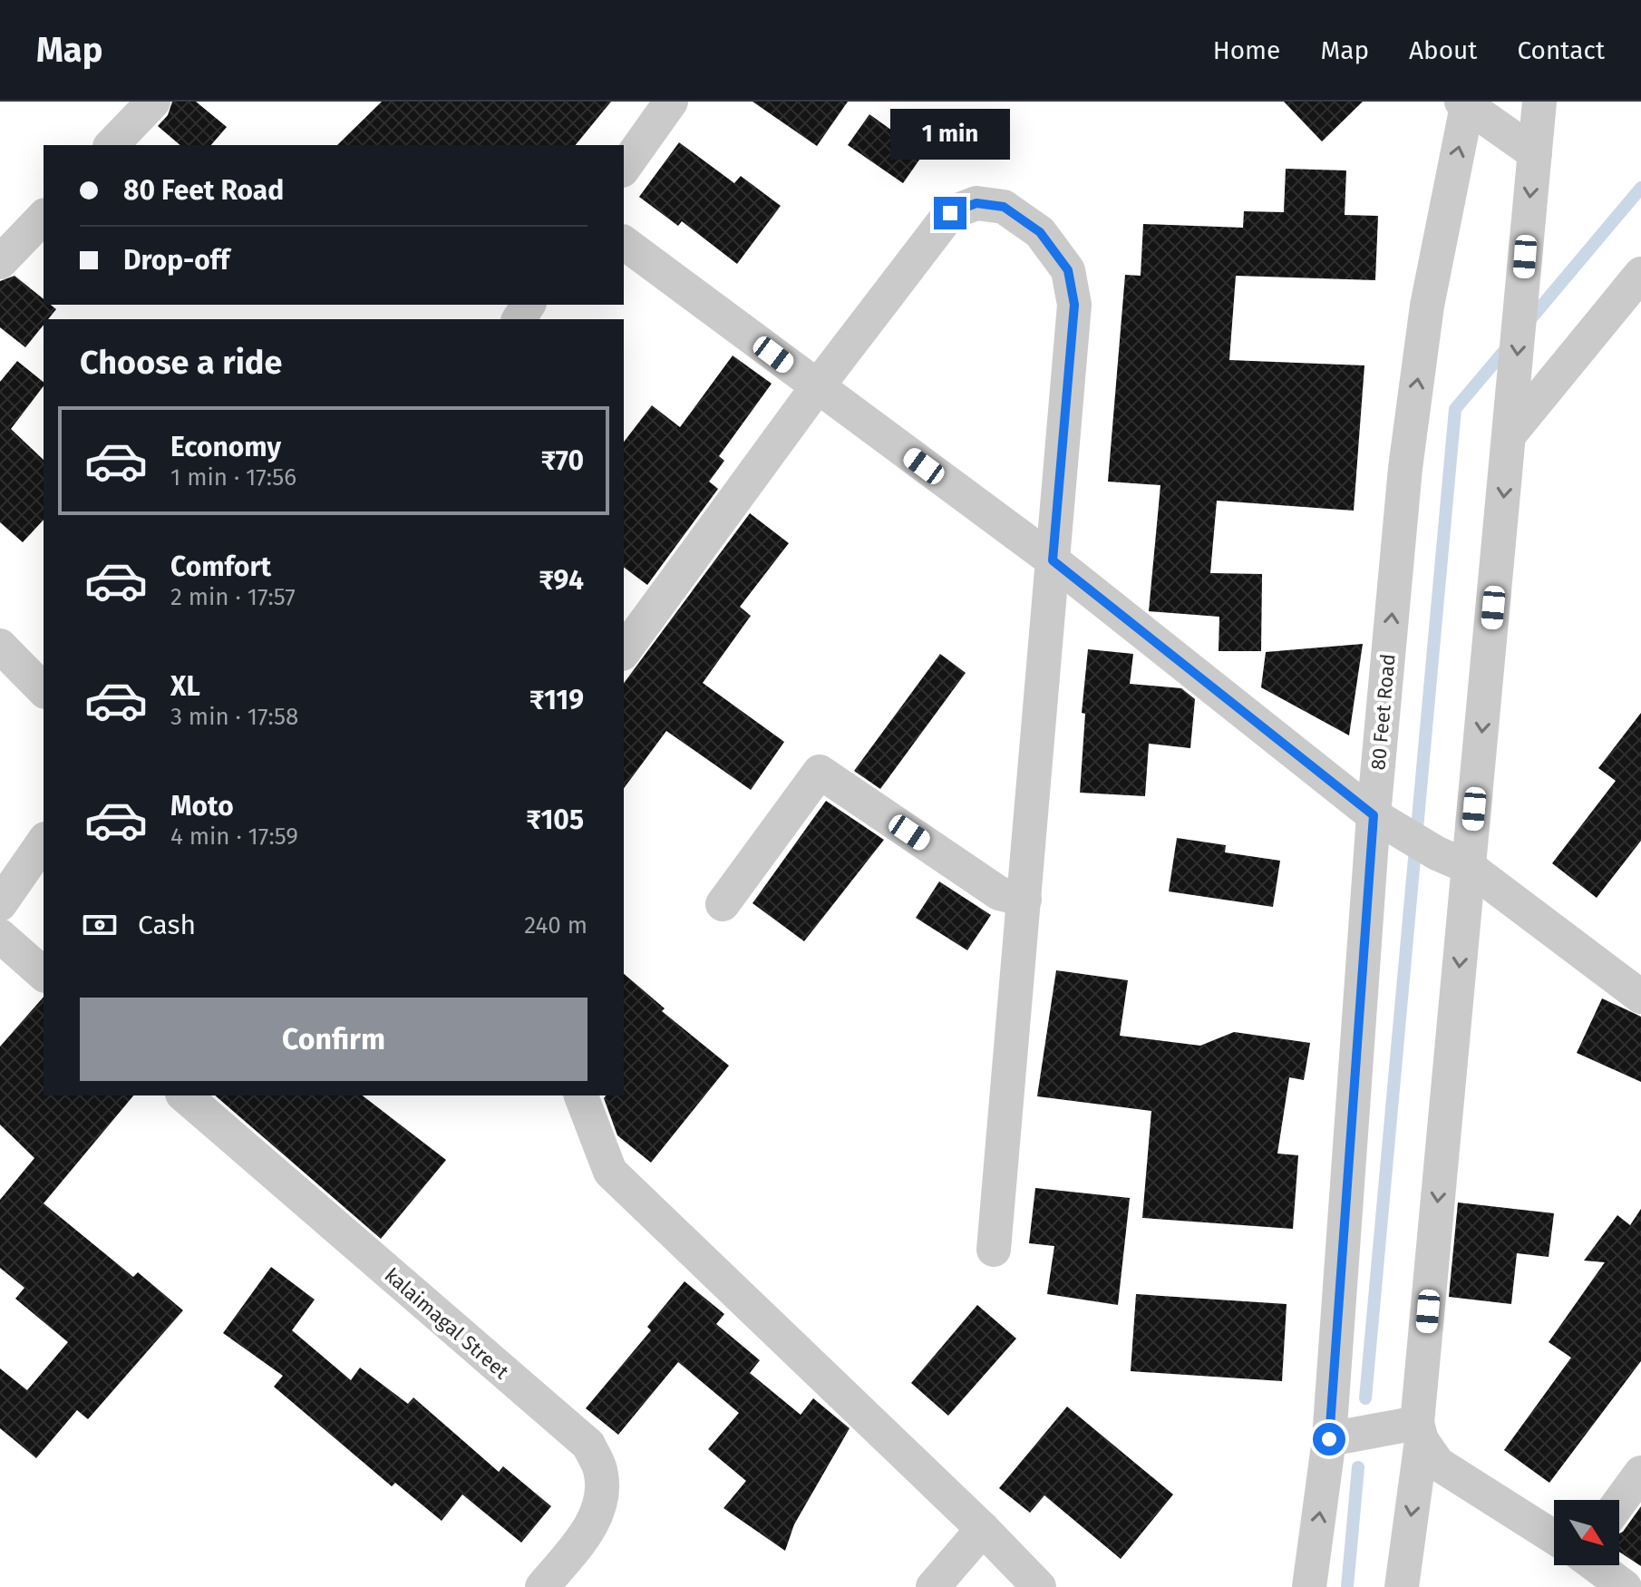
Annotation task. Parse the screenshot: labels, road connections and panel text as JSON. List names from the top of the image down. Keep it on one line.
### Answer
{"streets":{"street":["80 Feet Road","kalaimagal Street"]},"north":"bottom right","page":{"header":"Map","nav":["Home","Map","About","Contact"],"bubble":"1 min","banner":["80 Feet Road","Drop-off"],"heading":"Choose a ride","list":[{"name":"Economy","note":"1 min · 17:56","value":"₹70"},{"name":"Comfort","note":"2 min · 17:57","value":"₹94"},{"name":"XL","note":"3 min · 17:58","value":"₹119"},{"name":"Moto","note":"4 min · 17:59","value":"₹105"}],"pay":["Cash","240 m"],"buttons":"Confirm"}}
